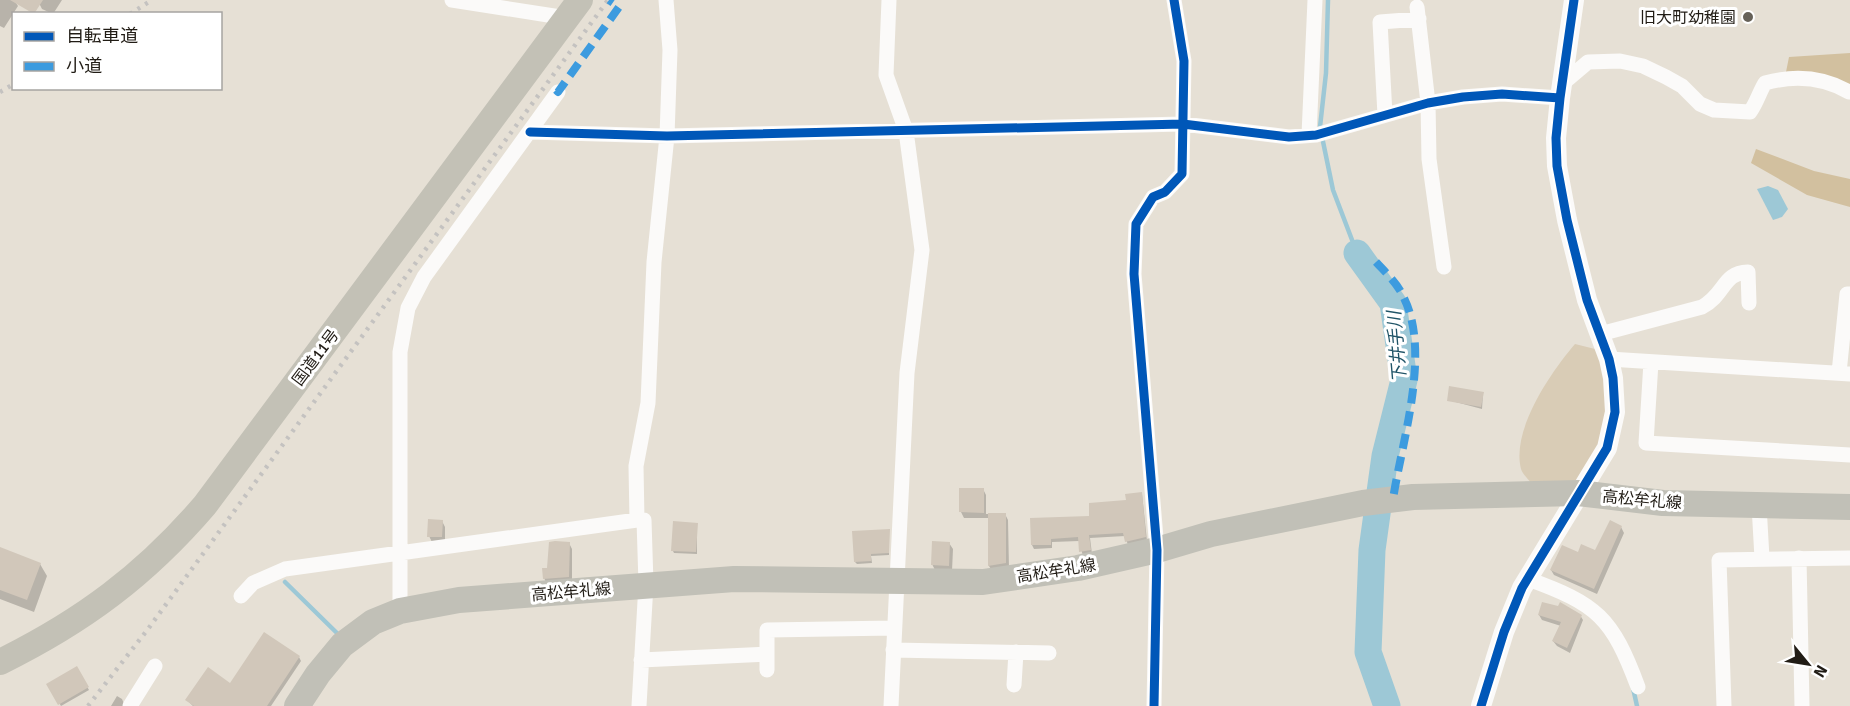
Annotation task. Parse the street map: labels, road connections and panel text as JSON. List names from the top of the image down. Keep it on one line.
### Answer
{"streets":{"highway":["国道11号"],"main road":["高松牟礼線"]},"water":["下井手川"],"places":["旧大町幼稚園"],"legend":["自転車道","小道"],"north":"bottom right"}
